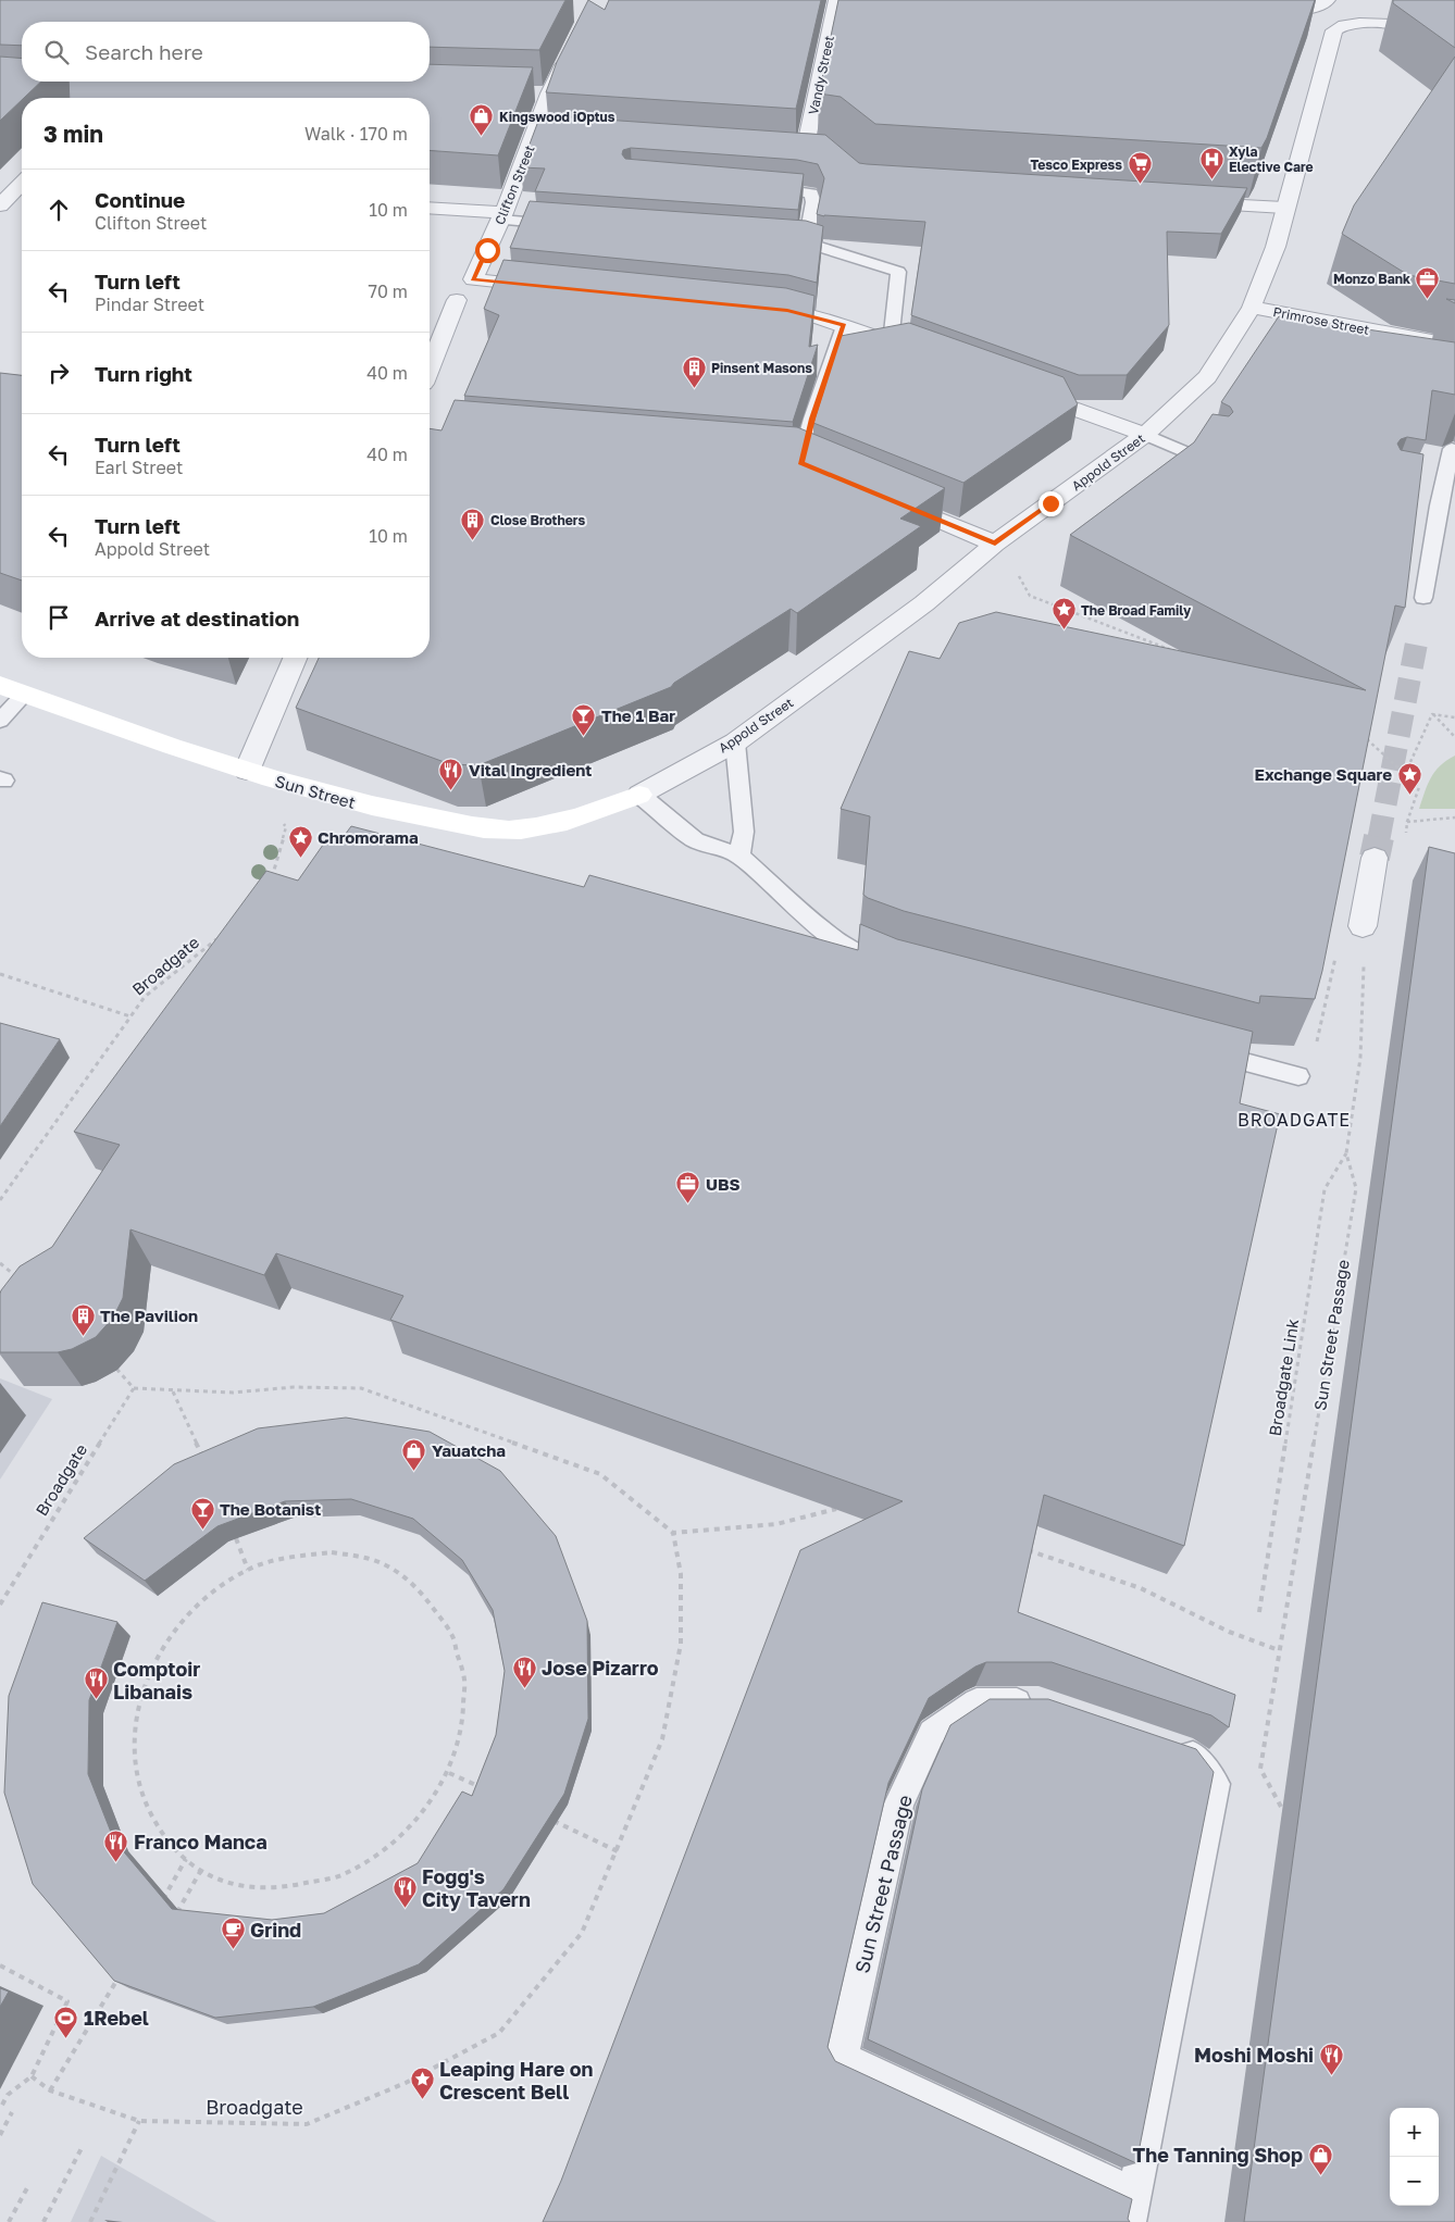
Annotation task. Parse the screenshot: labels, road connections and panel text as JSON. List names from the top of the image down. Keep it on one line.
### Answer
{"streets":{"main road":["Sun Street"],"street":["Vandy Street","Clifton Street","Primrose Street","Appold Street"],"lane":["Sun Street Passage"],"path":["Broadgate","Broadgate Link"]},"crossings":[["Primrose Street","Appold Street"],["Appold Street","Sun Street"],["Sun Street Passage","Broadgate Link"]],"districts":["BROADGATE"],"places":{"shop":["Kingswood iOptus","Yauatcha","The Tanning Shop"],"hospital":["Xyla Elective Care"],"supermarket":["Tesco Express"],"office":["Monzo Bank","UBS"],"building":["Pinsent Masons","Close Brothers","The Pavilion"],"place":["The Broad Family","Exchange Square","Chromorama","Leaping Hare on Crescent Bell"],"bar":["The 1 Bar","The Botanist"],"restaurant":["Vital Ingredient","Jose Pizarro","Comptoir Libanais","Franco Manca","Fogg's City Tavern","Moshi Moshi"],"cafe":["Grind"],"sports":["1Rebel"]},"page":{"search":"Search here","heading":["3 min","Walk · 170 m"],"list":[["Continue","Clifton Street","10 m"],["Turn left","Pindar Street","70 m"],["Turn right","40 m"],["Turn left","Earl Street","40 m"],["Turn left","Appold Street","10 m"],"Arrive at destination"],"map_buttons":["+","−"]}}
